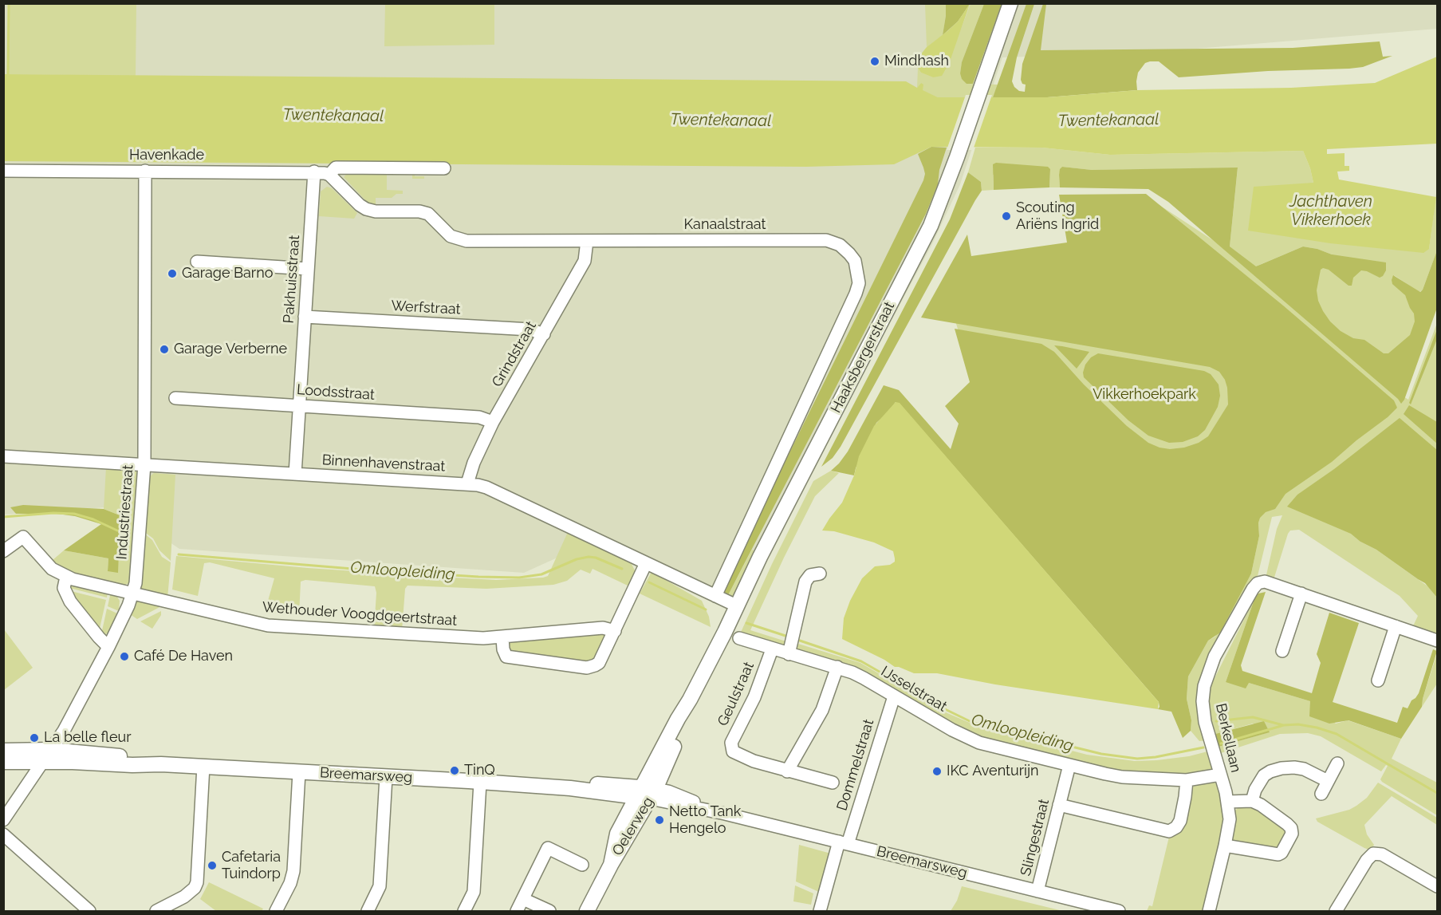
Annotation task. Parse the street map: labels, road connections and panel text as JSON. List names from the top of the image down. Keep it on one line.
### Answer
{"streets":{"main road":["Haaksbergerstraat","Breemarsweg","Oelerweg"],"street":["Havenkade","Kanaalstraat","Pakhuisstraat","Werfstraat","Grindstraat","Loodsstraat","Binnenhavenstraat","Industriestraat","Wethouder Voogdgeertstraat","IJsselstraat","Geulstraat","Berkellaan","Dommelstraat","Slingestraat"]},"crossings":[["Havenkade","Pakhuisstraat"],["Havenkade","Industriestraat"],["Kanaalstraat","Grindstraat"],["Kanaalstraat","Binnenhavenstraat"],["Pakhuisstraat","Werfstraat"],["Pakhuisstraat","Loodsstraat"],["Pakhuisstraat","Binnenhavenstraat"],["Werfstraat","Grindstraat"],["Grindstraat","Loodsstraat"],["Grindstraat","Binnenhavenstraat"],["Haaksbergerstraat","Binnenhavenstraat"],["Haaksbergerstraat","Breemarsweg"],["Haaksbergerstraat","Oelerweg"],["Binnenhavenstraat","Industriestraat"],["Industriestraat","Wethouder Voogdgeertstraat"],["Industriestraat","Breemarsweg"],["IJsselstraat","Geulstraat"],["IJsselstraat","Berkellaan"],["IJsselstraat","Dommelstraat"],["IJsselstraat","Slingestraat"],["Dommelstraat","Breemarsweg"],["Breemarsweg","Oelerweg"],["Breemarsweg","Slingestraat"]],"water":["Twentekanaal","Jachthaven Vikkerhoek","Omloopleiding"],"parks":["Vikkerhoekpark"],"places":["Mindhash","Scouting Ariëns Ingrid","Garage Barno","Garage Verberne","Café De Haven","La belle fleur","TinQ","IKC Aventurijn","Netto Tank Hengelo","Cafetaria Tuindorp"]}
